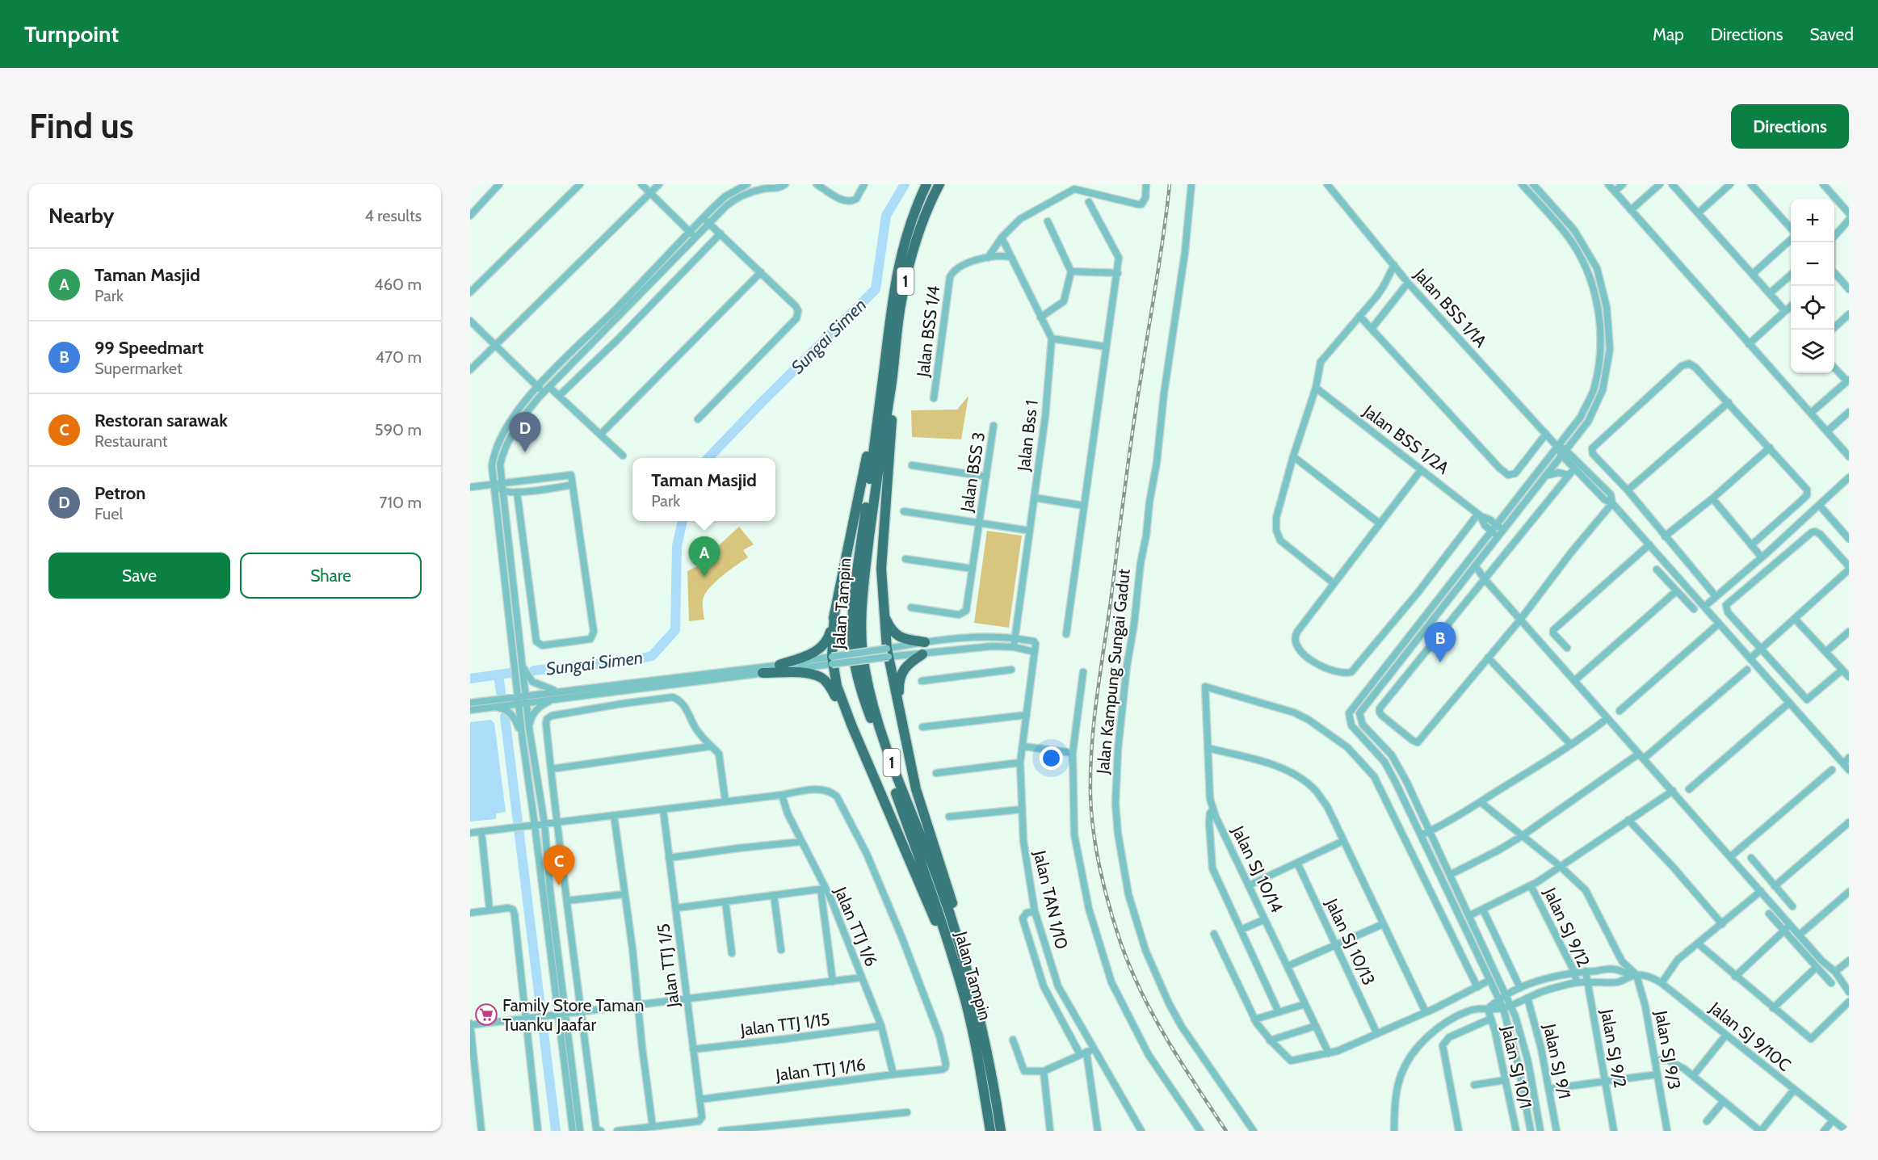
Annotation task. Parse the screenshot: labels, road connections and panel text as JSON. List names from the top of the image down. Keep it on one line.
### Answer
{"streets":{"highway":["1","Jalan Tampin"],"street":["Jalan BSS 1/1A","Jalan BSS 1/4","Jalan Bss 1","Jalan BSS 1/2A","Jalan BSS 3","Jalan Kampung Sungai Gadut","Jalan SJ 10/14","Jalan TAN 1/10","Jalan TTJ 1/6","Jalan SJ 9/12","Jalan SJ 10/13","Jalan TTJ 1/5","Jalan TTJ 1/15","Jalan SJ 9/10C","Jalan SJ 9/2","Jalan SJ 9/3","Jalan SJ 9/1","Jalan SJ 10/1","Jalan TTJ 1/16"]},"crossings":[["1","Jalan Tampin"],["Jalan TTJ 1/6","Jalan TTJ 1/15"],["Jalan TTJ 1/6","Jalan TTJ 1/16"],["Jalan SJ 9/12","Jalan SJ 9/10C"],["Jalan TTJ 1/5","Jalan TTJ 1/15"],["Jalan TTJ 1/5","Jalan TTJ 1/16"],["Jalan SJ 9/10C","Jalan SJ 9/2"],["Jalan SJ 9/10C","Jalan SJ 9/3"],["Jalan SJ 9/10C","Jalan SJ 10/1"]],"water":["Sungai Simen"],"places":{"supermarket":["Family Store Taman Tuanku Jaafar"]},"page":{"header":"Turnpoint","nav":["Map","Directions","Saved"],"buttons":["Directions",["Save","Share"]],"title":"Find us","heading":["Nearby","4 results"],"map_buttons":["+","−"],"list":[{"mark":"A","name":"Taman Masjid","note":"Park","value":"460 m"},{"mark":"B","name":"99 Speedmart","note":"Supermarket","value":"470 m"},{"mark":"C","name":"Restoran sarawak","note":"Restaurant","value":"590 m"},{"mark":"D","name":"Petron","note":"Fuel","value":"710 m"}],"pins":["D","A","B","C"],"popup":["Taman Masjid","Park"]}}
